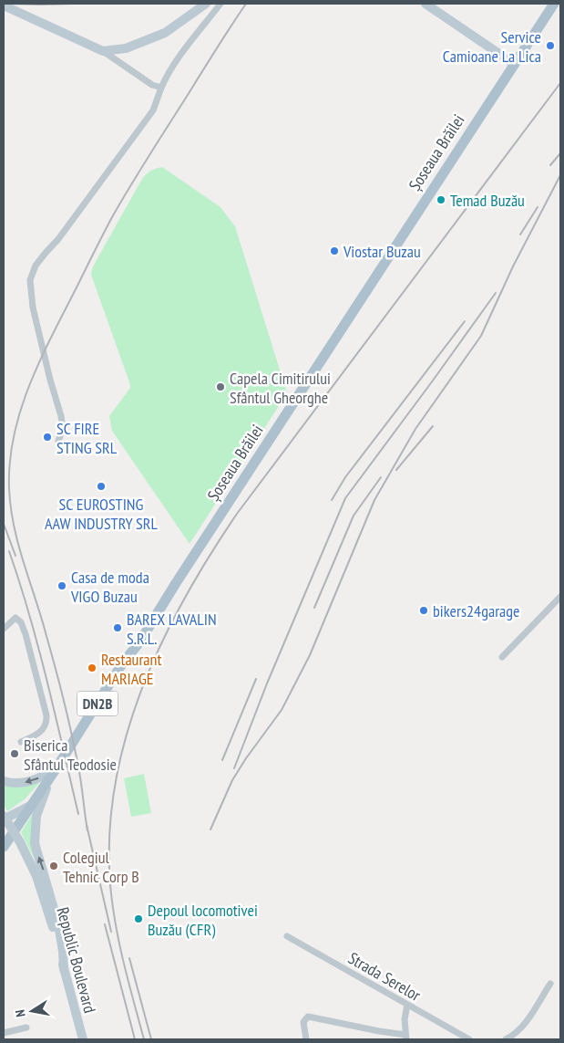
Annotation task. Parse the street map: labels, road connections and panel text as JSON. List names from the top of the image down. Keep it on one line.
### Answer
{"streets":{"main road":["Șoseaua Brăilei","DN2B","Republic Boulevard"],"street":["Strada Serelor"]},"places":["Service Camioane La Lica","Temad Buzău","Viostar Buzau","Capela Cimitirului Sfântul Gheorghe","SC FIRE STING SRL","SC EUROSTING AAW INDUSTRY SRL","Casa de moda VIGO Buzau","bikers24garage","BAREX LAVALIN S.R.L.","Restaurant MARIAGE","Biserica Sfântul Teodosie","Colegiul Tehnic Corp B","Depoul locomotivei Buzău (CFR)"],"north":"left"}
